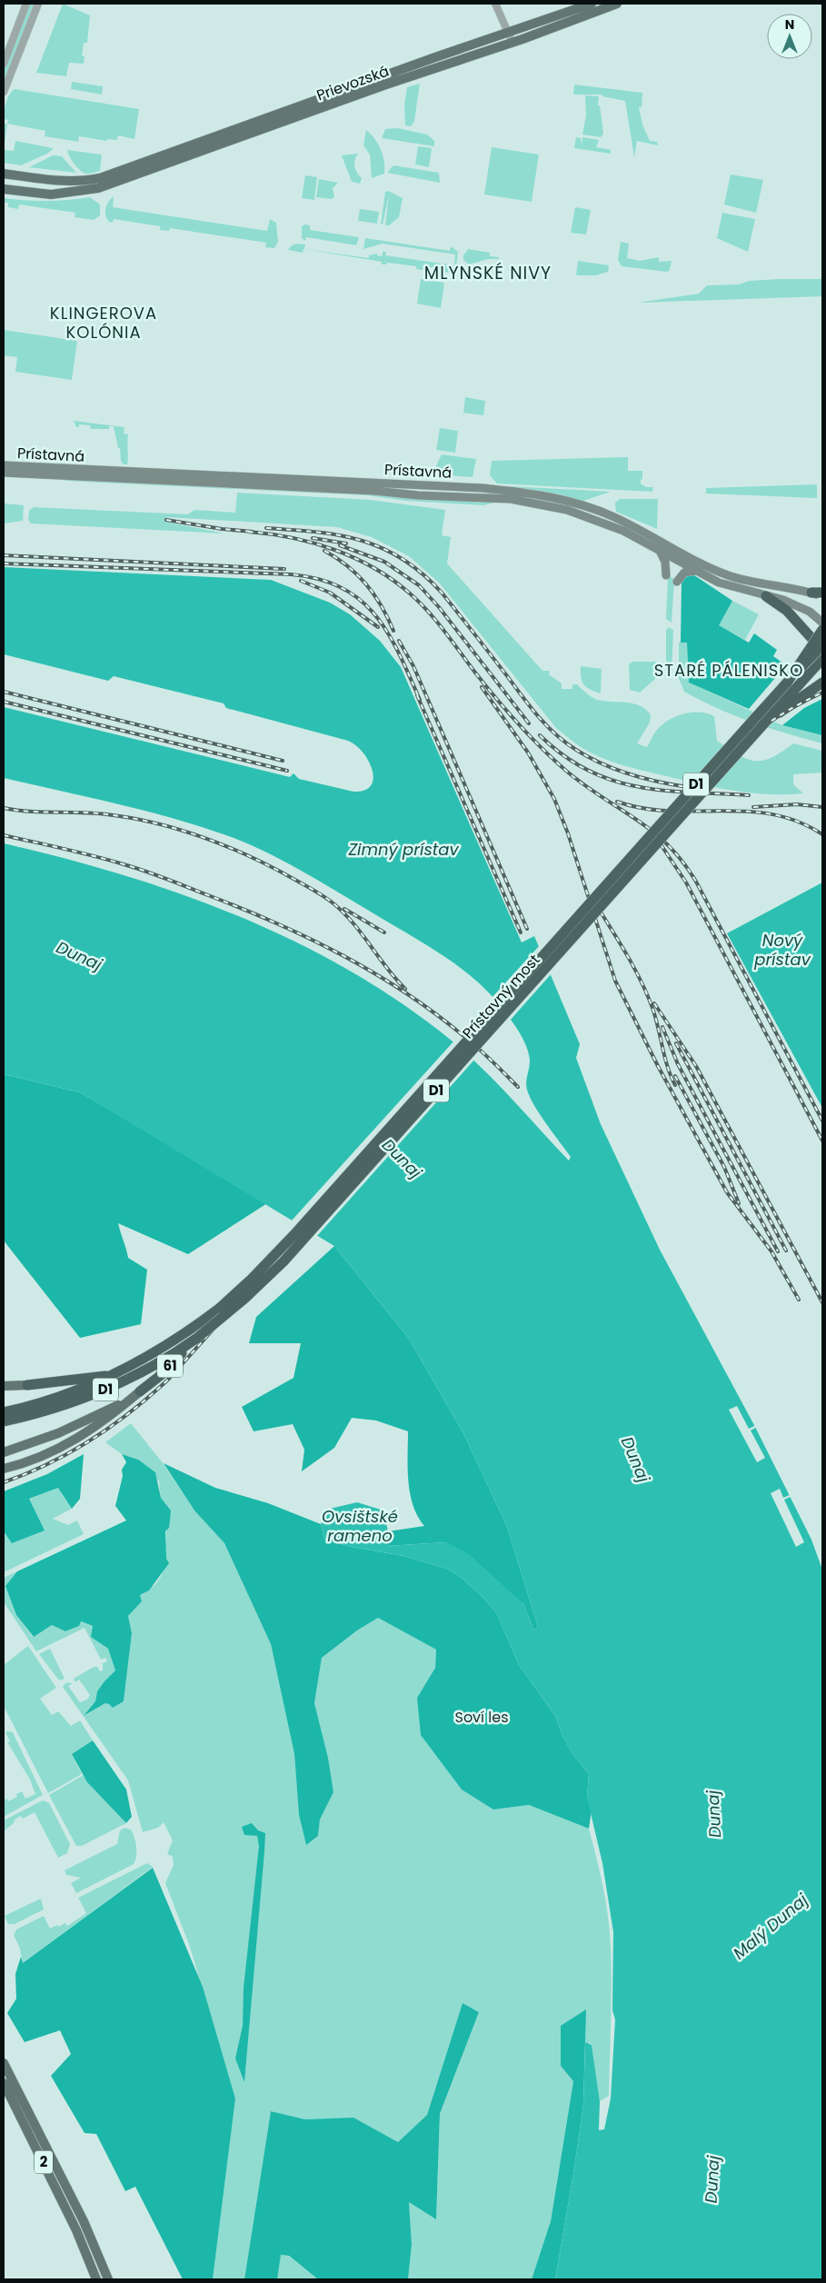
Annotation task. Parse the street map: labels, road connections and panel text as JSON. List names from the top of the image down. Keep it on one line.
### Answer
{"streets":{"highway":["D1","Prístavný most","61"],"main road":["Prievozská","Prístavná","2"]},"crossings":[["D1","Prístavný most"],["D1","61"],["Prístavný most","61"]],"districts":["MLYNSKÉ NIVY","KLINGEROVA KOLÓNIA","STARÉ PÁLENISKO"],"water":["Zimný prístav","Nový prístav","Dunaj","Ovsištské rameno","Malý Dunaj"],"parks":["Soví les"],"north":"top"}
